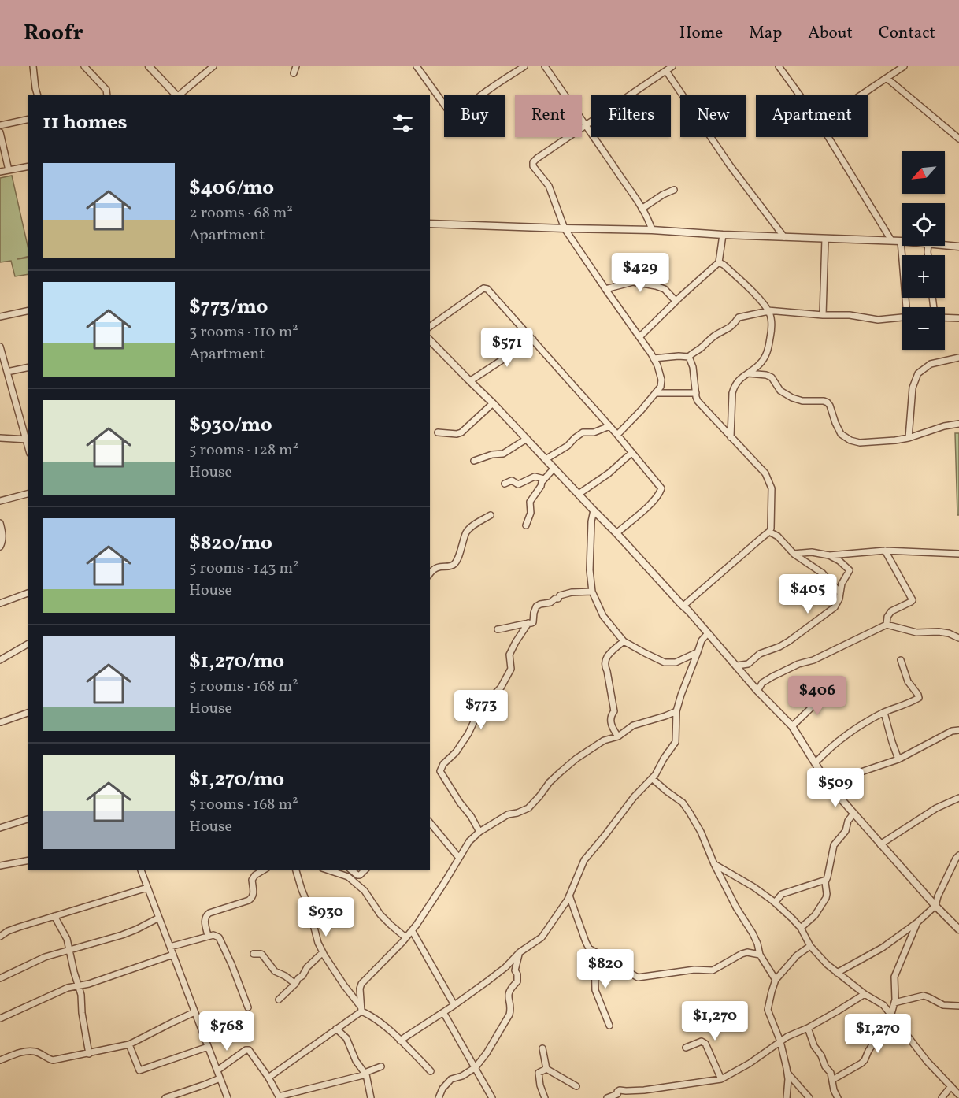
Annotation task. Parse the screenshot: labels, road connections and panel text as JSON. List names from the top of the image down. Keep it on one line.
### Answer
{"north":"bottom left","page":{"header":"Roofr","nav":["Home","Map","About","Contact"],"chip":["Buy","Rent","Filters","New","Apartment"],"heading":"11 homes","map_buttons":["+","−"],"list":[{"name":"$406/mo","note":"2 rooms · 68 m² · Apartment"},{"name":"$773/mo","note":"3 rooms · 110 m² · Apartment"},{"name":"$930/mo","note":"5 rooms · 128 m² · House"},{"name":"$820/mo","note":"5 rooms · 143 m² · House"},{"name":"$1,270/mo","note":"5 rooms · 168 m² · House"},{"name":"$1,270/mo","note":"5 rooms · 168 m² · House"}],"price":["$429","$571","$405","$406","$773","$509","$930","$820","$1,270","$768","$1,270"]}}
